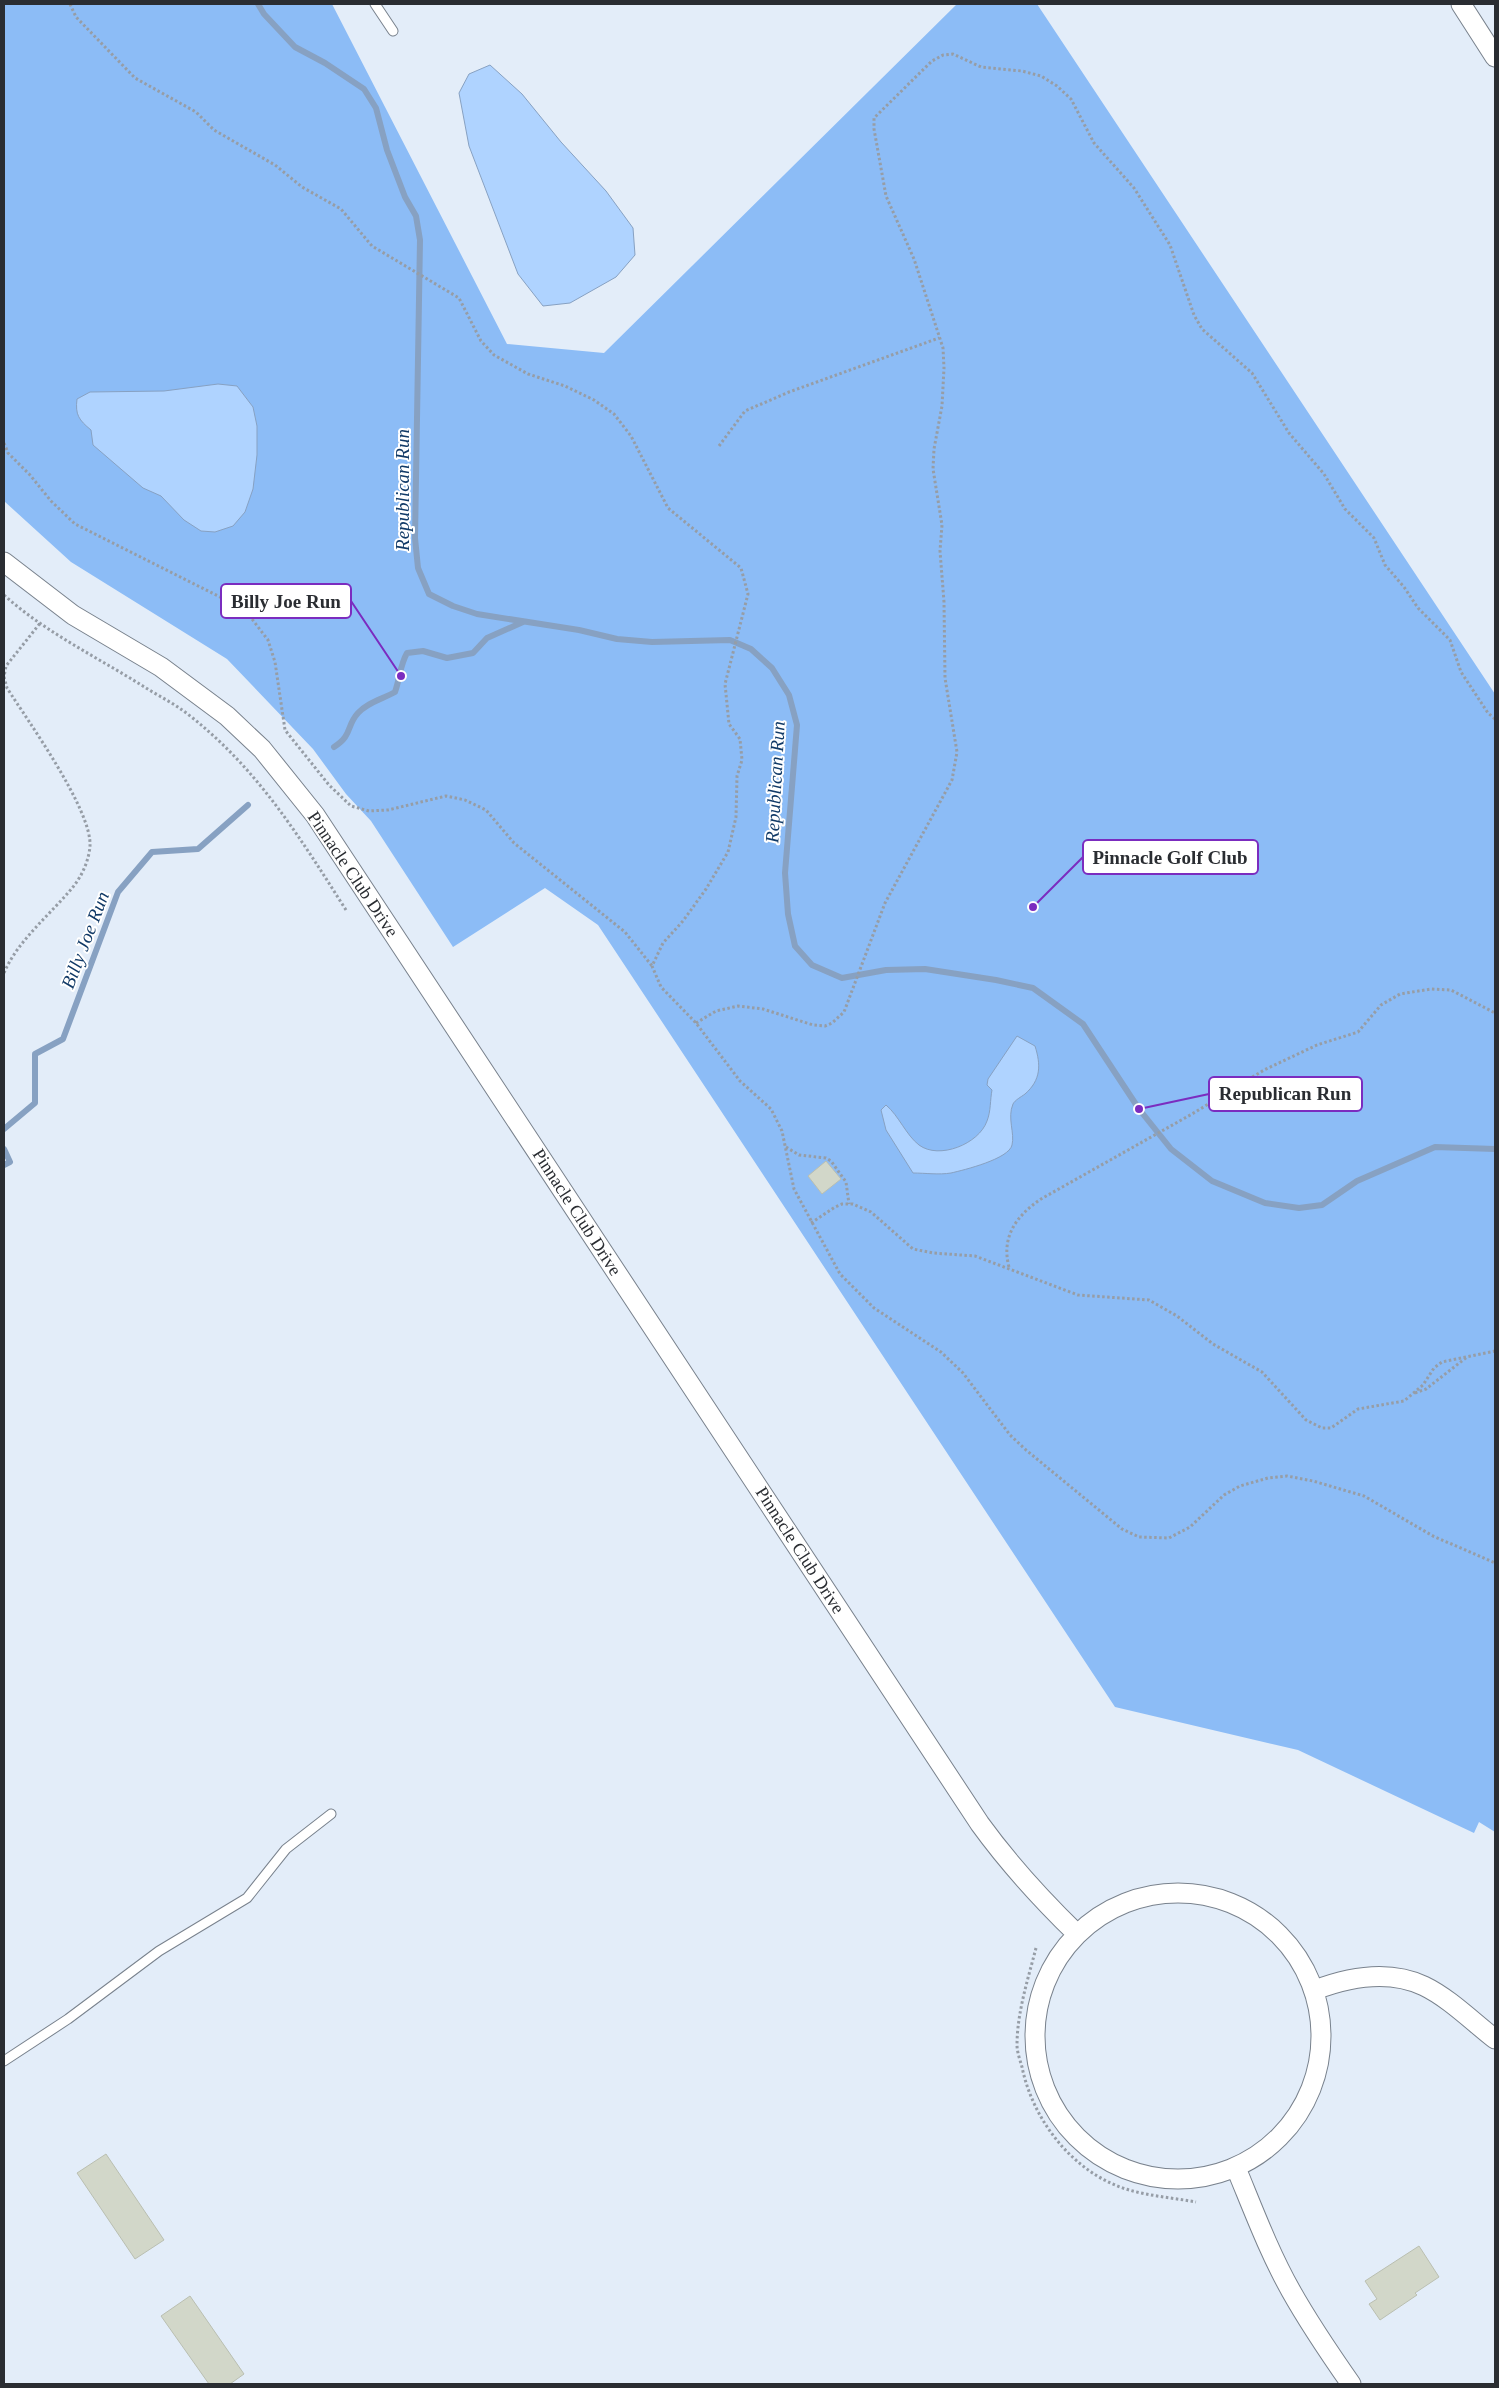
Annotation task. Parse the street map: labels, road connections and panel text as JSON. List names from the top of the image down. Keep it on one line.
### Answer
{"streets":{"street":["Pinnacle Club Drive"]},"water":["Republican Run","Billy Joe Run"],"places":["Billy Joe Run","Pinnacle Golf Club","Republican Run"]}
